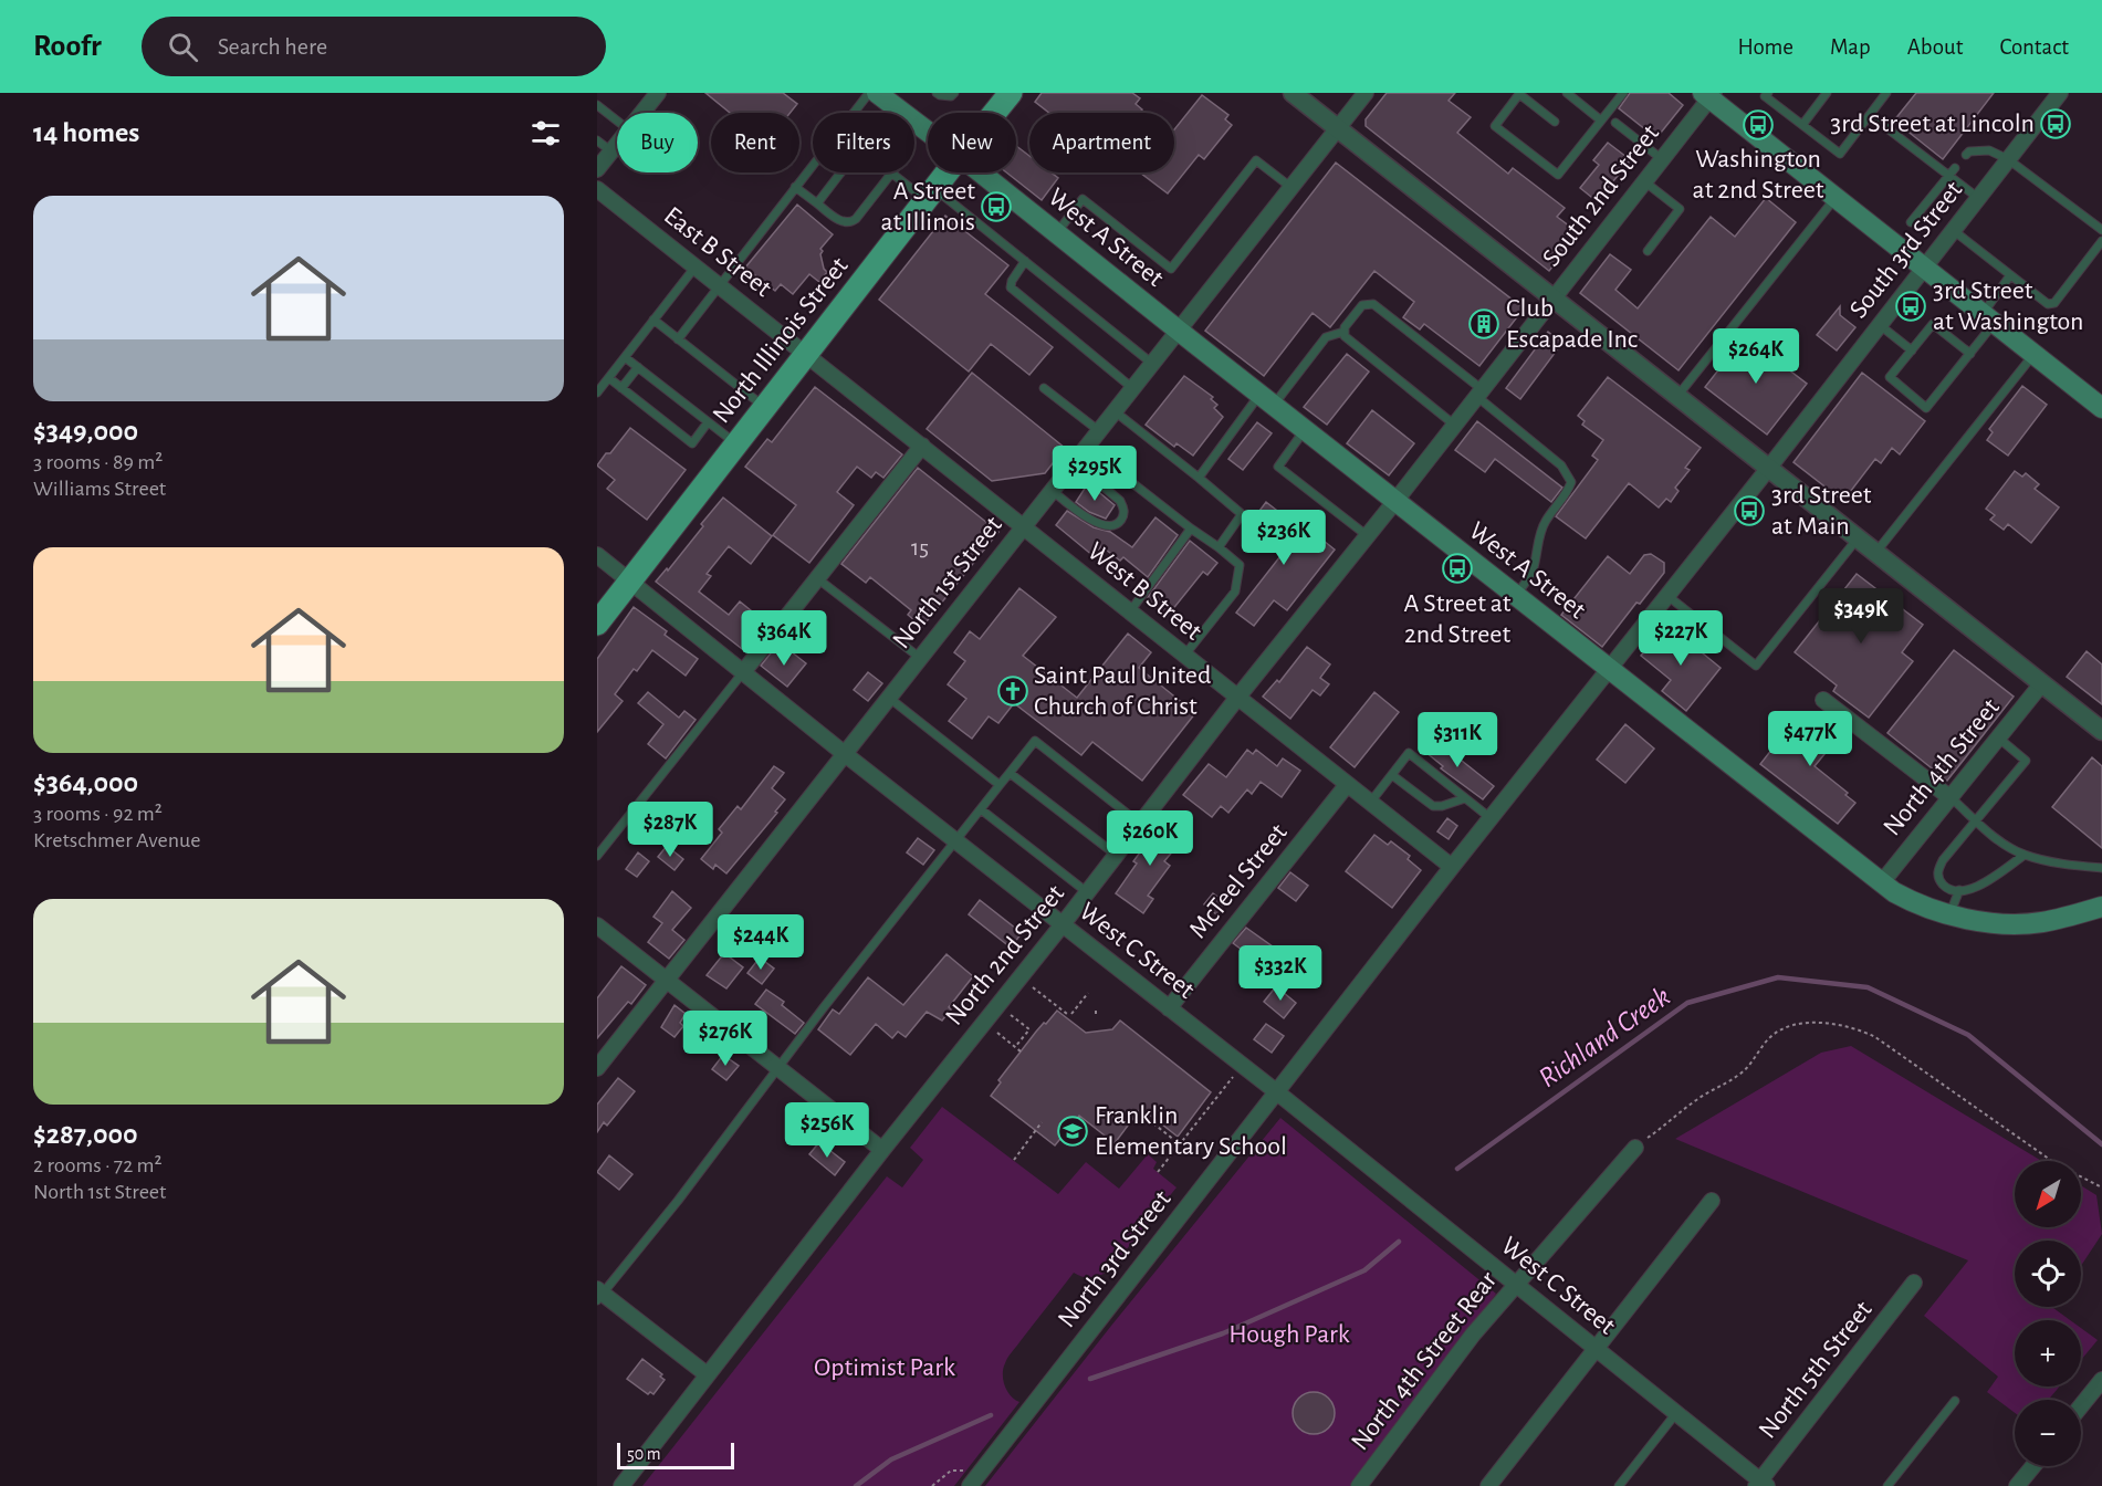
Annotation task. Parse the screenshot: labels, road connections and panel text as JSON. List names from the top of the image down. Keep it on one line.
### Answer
{"streets":{"main road":["West A Street","North Illinois Street"],"street":["South 2nd Street","South 3rd Street","East B Street","North 1st Street","West B Street","North 4th Street","McTeel Street","West C Street","North 2nd Street","North 3rd Street","North 4th Street Rear","North 5th Street"]},"crossings":[["South 2nd Street","North 2nd Street"],["West A Street","North 1st Street"],["West A Street","North 4th Street"],["West A Street","North 2nd Street"],["West A Street","North 3rd Street"],["South 3rd Street","North 3rd Street"],["East B Street","North Illinois Street"],["East B Street","West B Street"],["North Illinois Street","West B Street"],["North Illinois Street","West C Street"],["North 1st Street","West B Street"],["North 1st Street","West C Street"],["West B Street","McTeel Street"],["West B Street","North 2nd Street"],["West B Street","North 3rd Street"],["McTeel Street","West C Street"],["West C Street","North 2nd Street"],["West C Street","North 3rd Street"],["West C Street","North 4th Street Rear"],["West C Street","North 5th Street"]],"water":["Richland Creek"],"parks":["Hough Park","Optimist Park"],"places":{"bus stop":["3rd Street at Lincoln","Washington at 2nd Street","A Street at Illinois","3rd Street at Washington","3rd Street at Main","A Street at 2nd Street"],"building":["Club Escapade Inc"],"church":["Saint Paul United Church of Christ"],"school or university":["Franklin Elementary School"]},"house_numbers":["15"],"scale_bar":"50 m","north":"bottom left","page":{"header":"Roofr","search":"Search here","nav":["Home","Map","About","Contact"],"heading":"14 homes","chip":["Buy","Rent","Filters","New","Apartment"],"list":[{"name":"$349,000","note":"3 rooms · 89 m² · Williams Street"},{"name":"$364,000","note":"3 rooms · 92 m² · Kretschmer Avenue"},{"name":"$287,000","note":"2 rooms · 72 m² · North 1st Street"}],"price":["$264K","$295K","$236K","$349K","$364K","$227K","$477K","$311K","$287K","$260K","$244K","$332K","$276K","$256K"],"map_buttons":["+","−"],"scale":"50 m"}}
